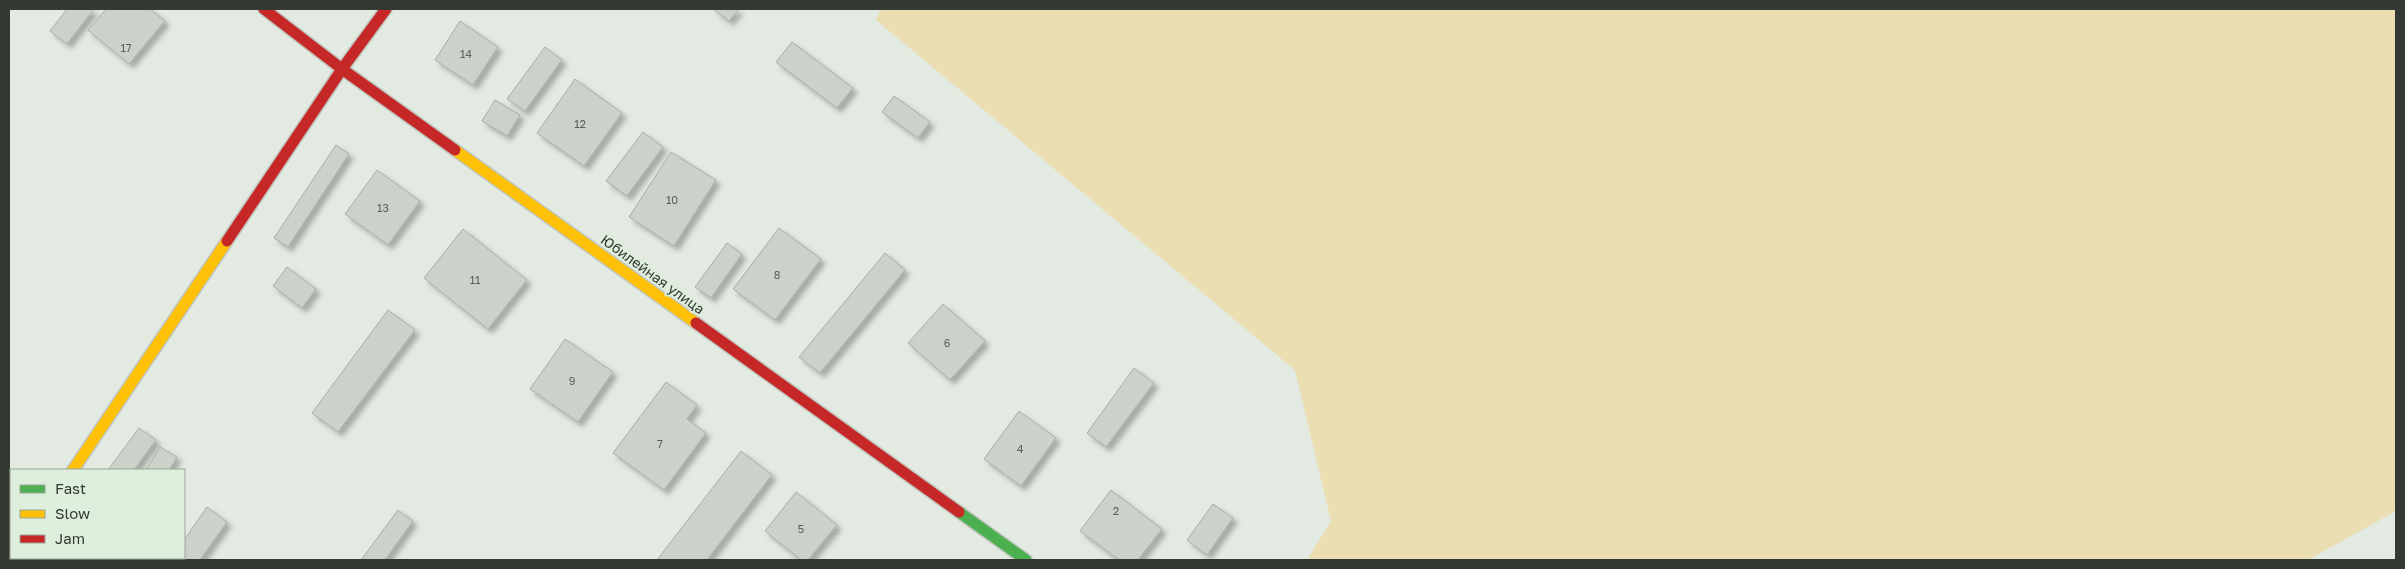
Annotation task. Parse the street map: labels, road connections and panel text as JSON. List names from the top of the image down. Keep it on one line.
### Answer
{"streets":{"street":["Юбилейная улица"]},"house_numbers":["17","14","12","10","13","8","11","6","9","7","4","2","5"],"legend":["Fast","Slow","Jam"]}
